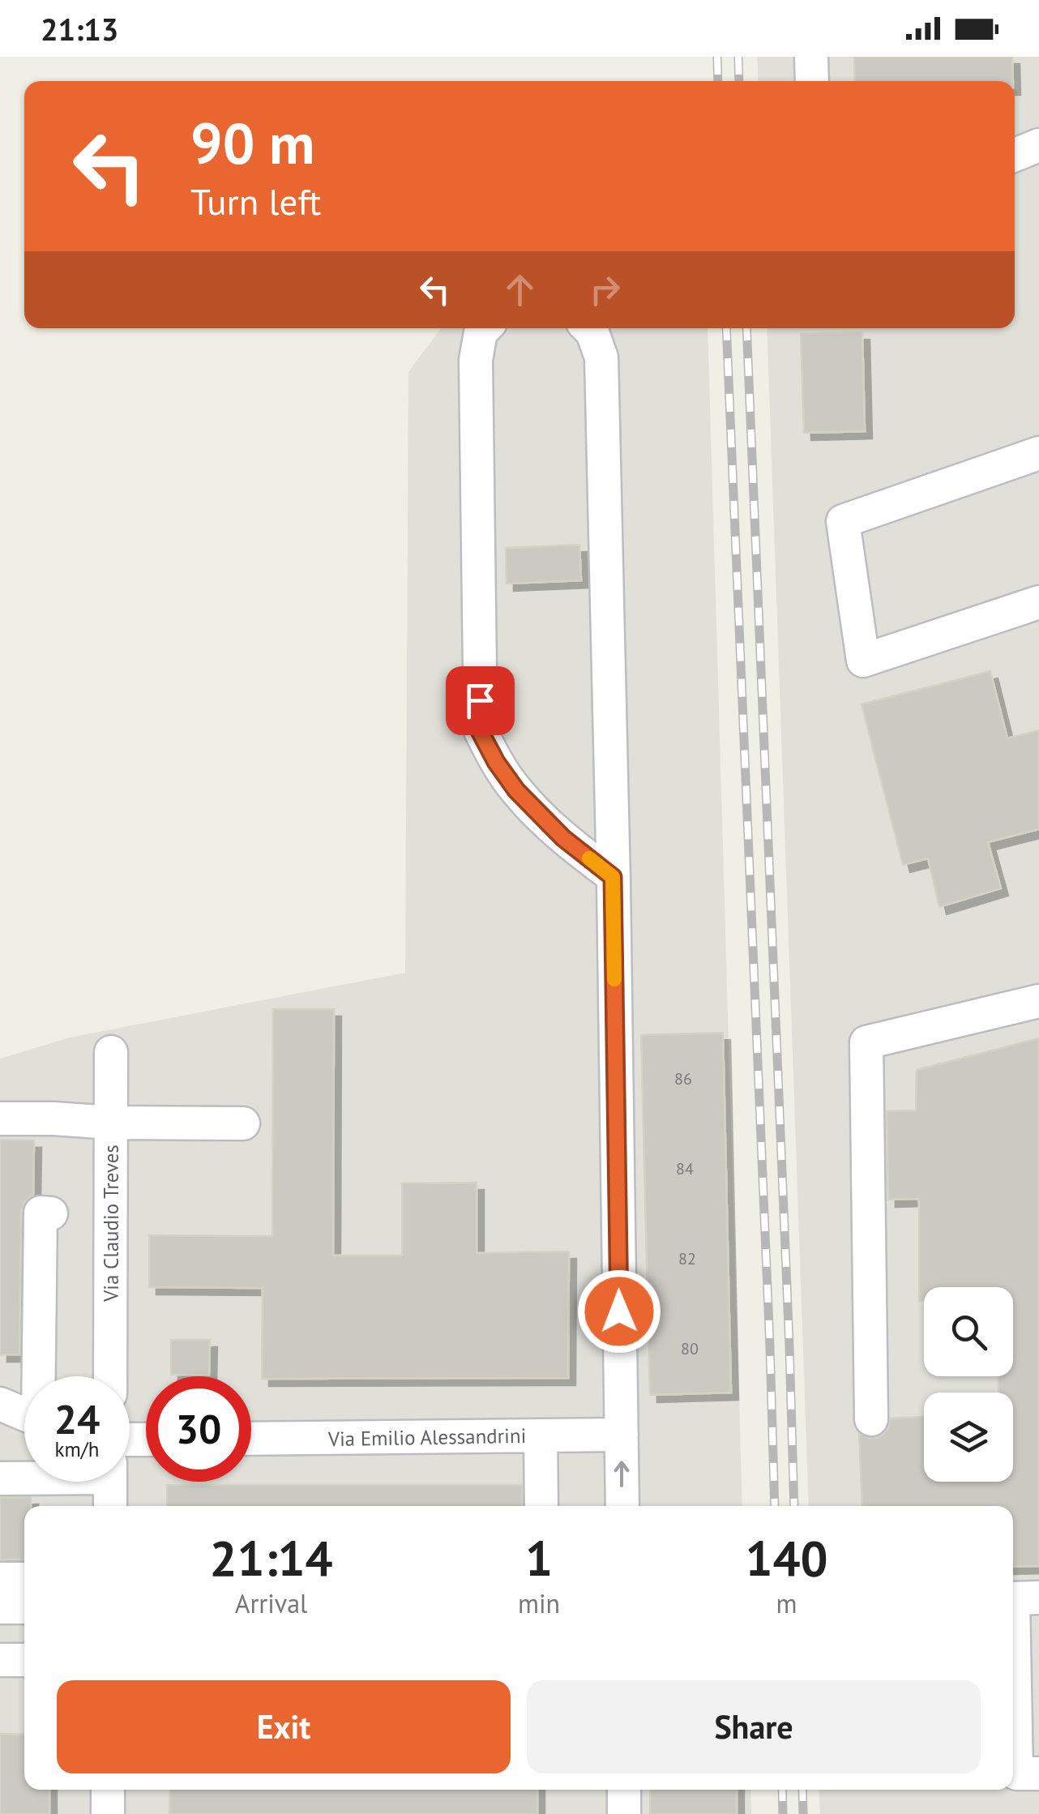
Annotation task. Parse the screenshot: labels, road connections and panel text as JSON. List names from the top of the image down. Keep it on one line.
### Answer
{"streets":{"street":["Via Claudio Treves","Via Emilio Alessandrini"]},"house_numbers":["86","84","82","80"],"page":{"status":"21:13","turn":["90 m","Turn left"],"speed":"24 km/h","limit":"30","eta":["21:14","Arrival","1","min","140","m"],"buttons":["Exit","Share"]}}
